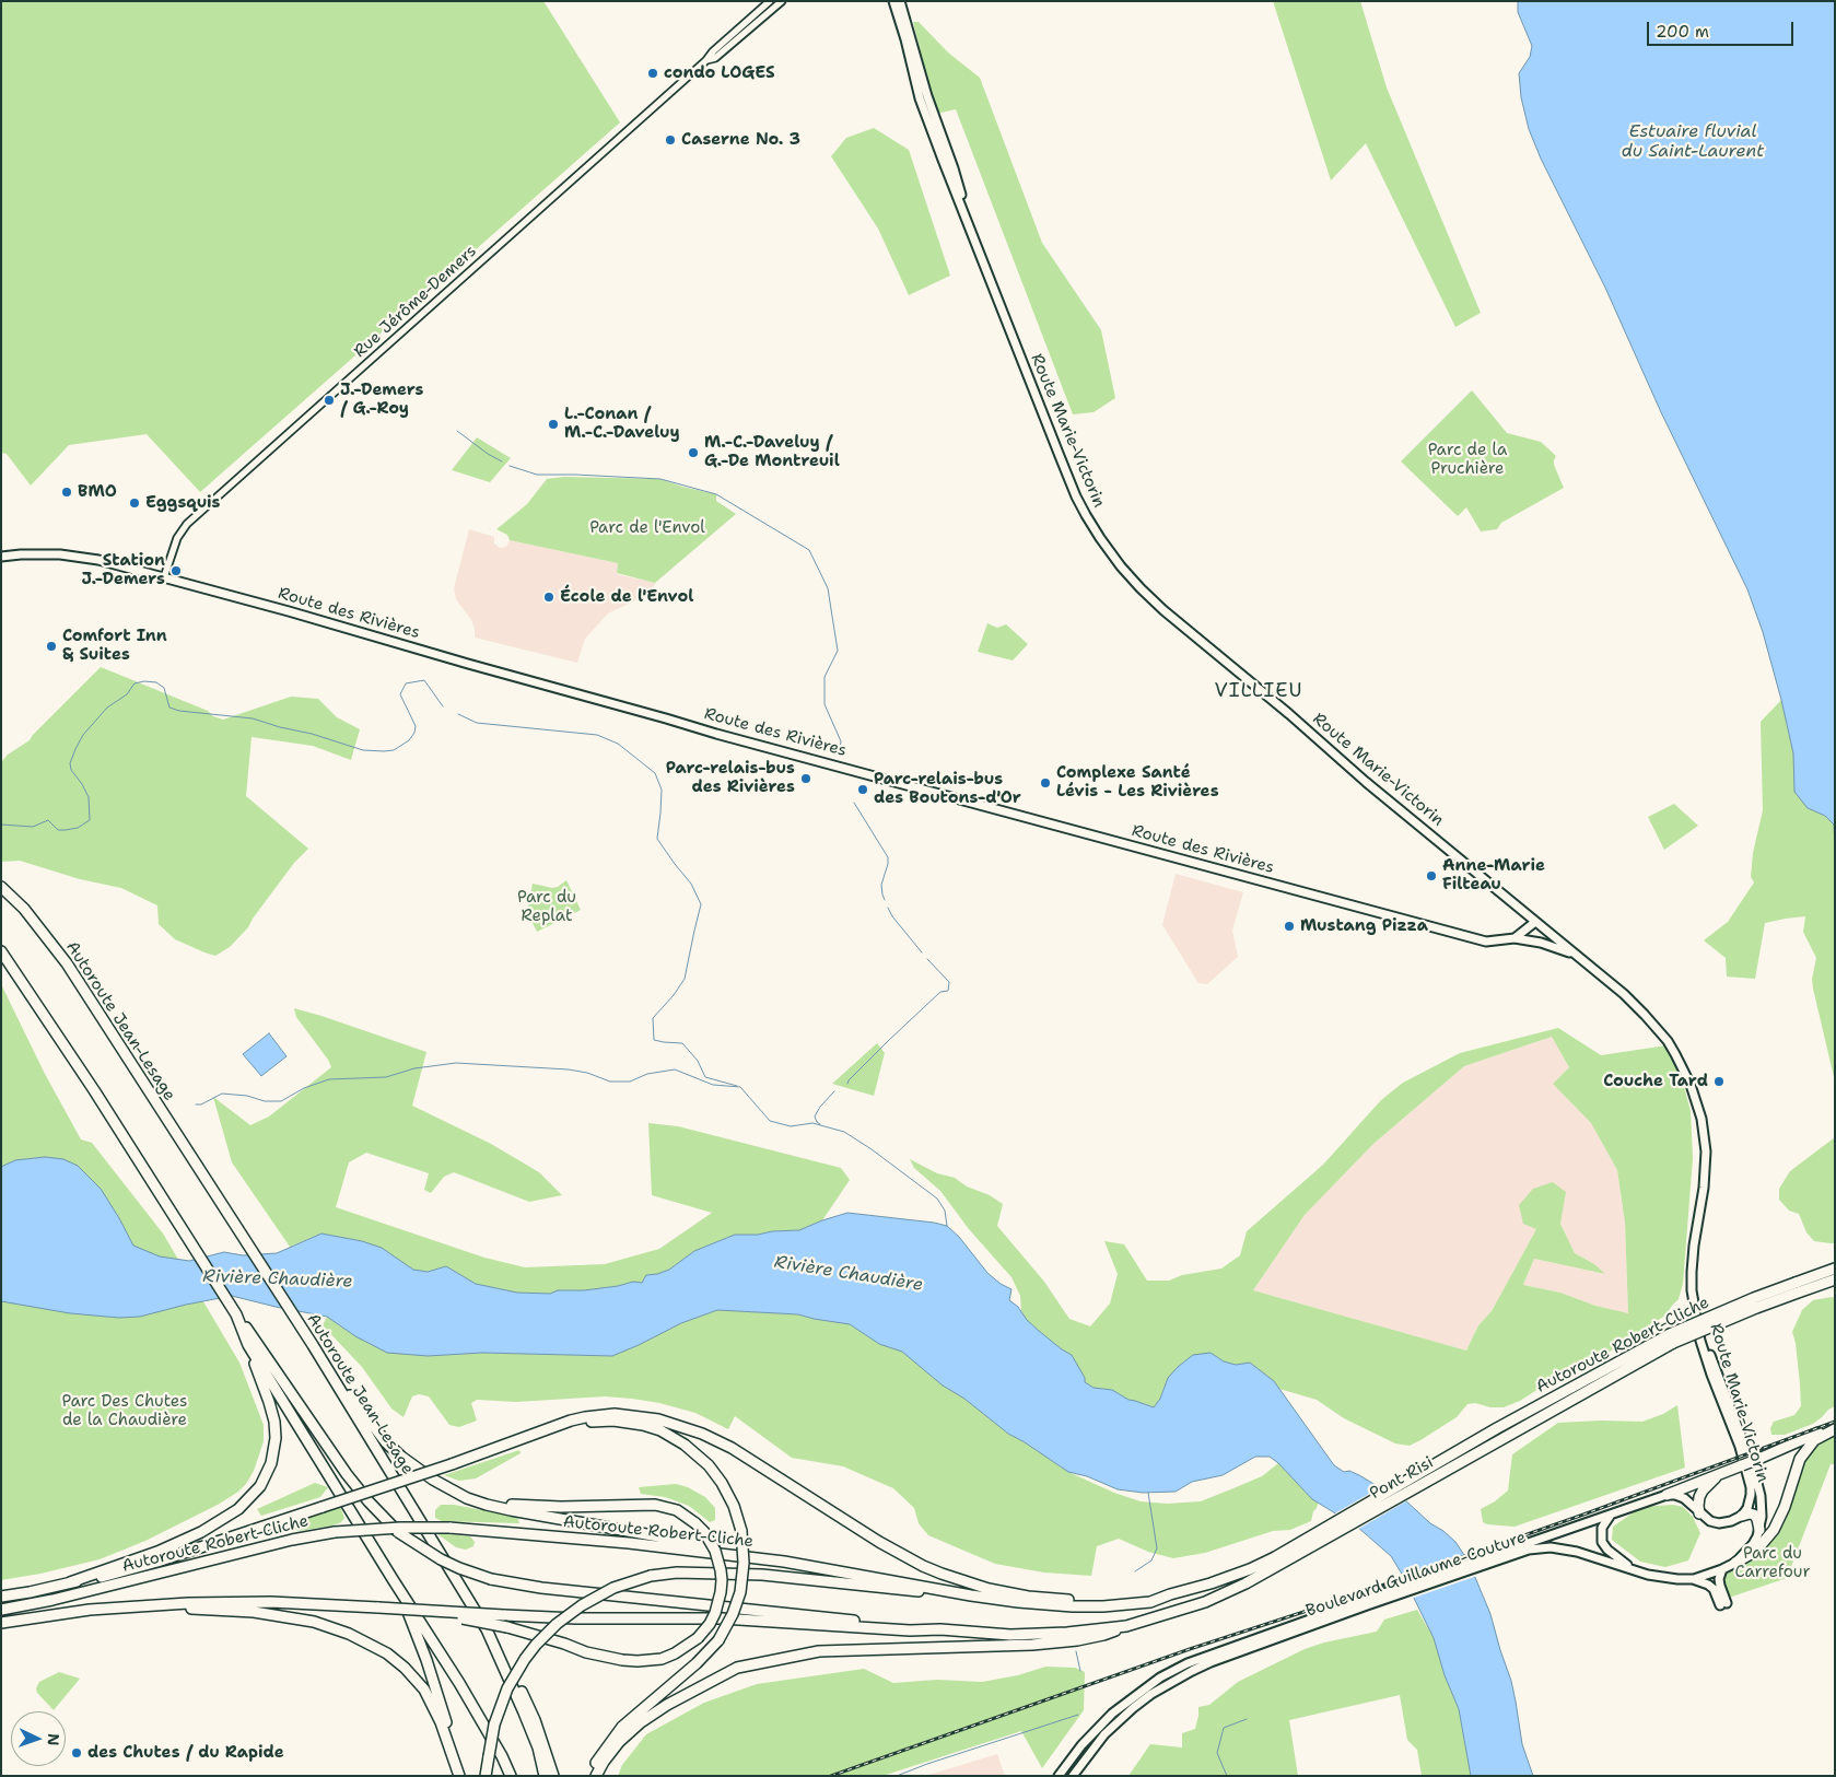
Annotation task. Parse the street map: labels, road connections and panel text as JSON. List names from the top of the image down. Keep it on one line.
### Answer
{"streets":{"highway":["Autoroute Jean-Lesage","Autoroute Robert-Cliche","Pont Risi","Boulevard Guillaume-Couture"],"main road":["Route Marie-Victorin","Route des Rivières"],"street":["Rue Jérôme-Demers"]},"crossings":[["Rue Jérôme-Demers","Route des Rivières"],["Route Marie-Victorin","Boulevard Guillaume-Couture"],["Autoroute Robert-Cliche","Pont Risi"]],"districts":["VILLIEU"],"water":["Estuaire fluvial du Saint-Laurent","Rivière Chaudière"],"parks":["Parc de la Pruchière","Parc de l'Envol","Parc du Replat","Parc Des Chutes de la Chaudière","Parc du Carrefour"],"places":["condo LOGES","Caserne No. 3","J.-Demers / G.-Roy","L.-Conan / M.-C.-Daveluy","M.-C.-Daveluy / G.-De Montreuil","BMO","Eggsquis","Station J.-Demers","École de l'Envol","Comfort Inn & Suites","Parc-relais-bus des Rivières","Complexe Santé Lévis - Les Rivières","Parc-relais-bus des Boutons-d'Or","Anne-Marie Filteau","Mustang Pizza","Couche Tard","des Chutes / du Rapide"],"scale_bar":"200 m","north":"right"}
